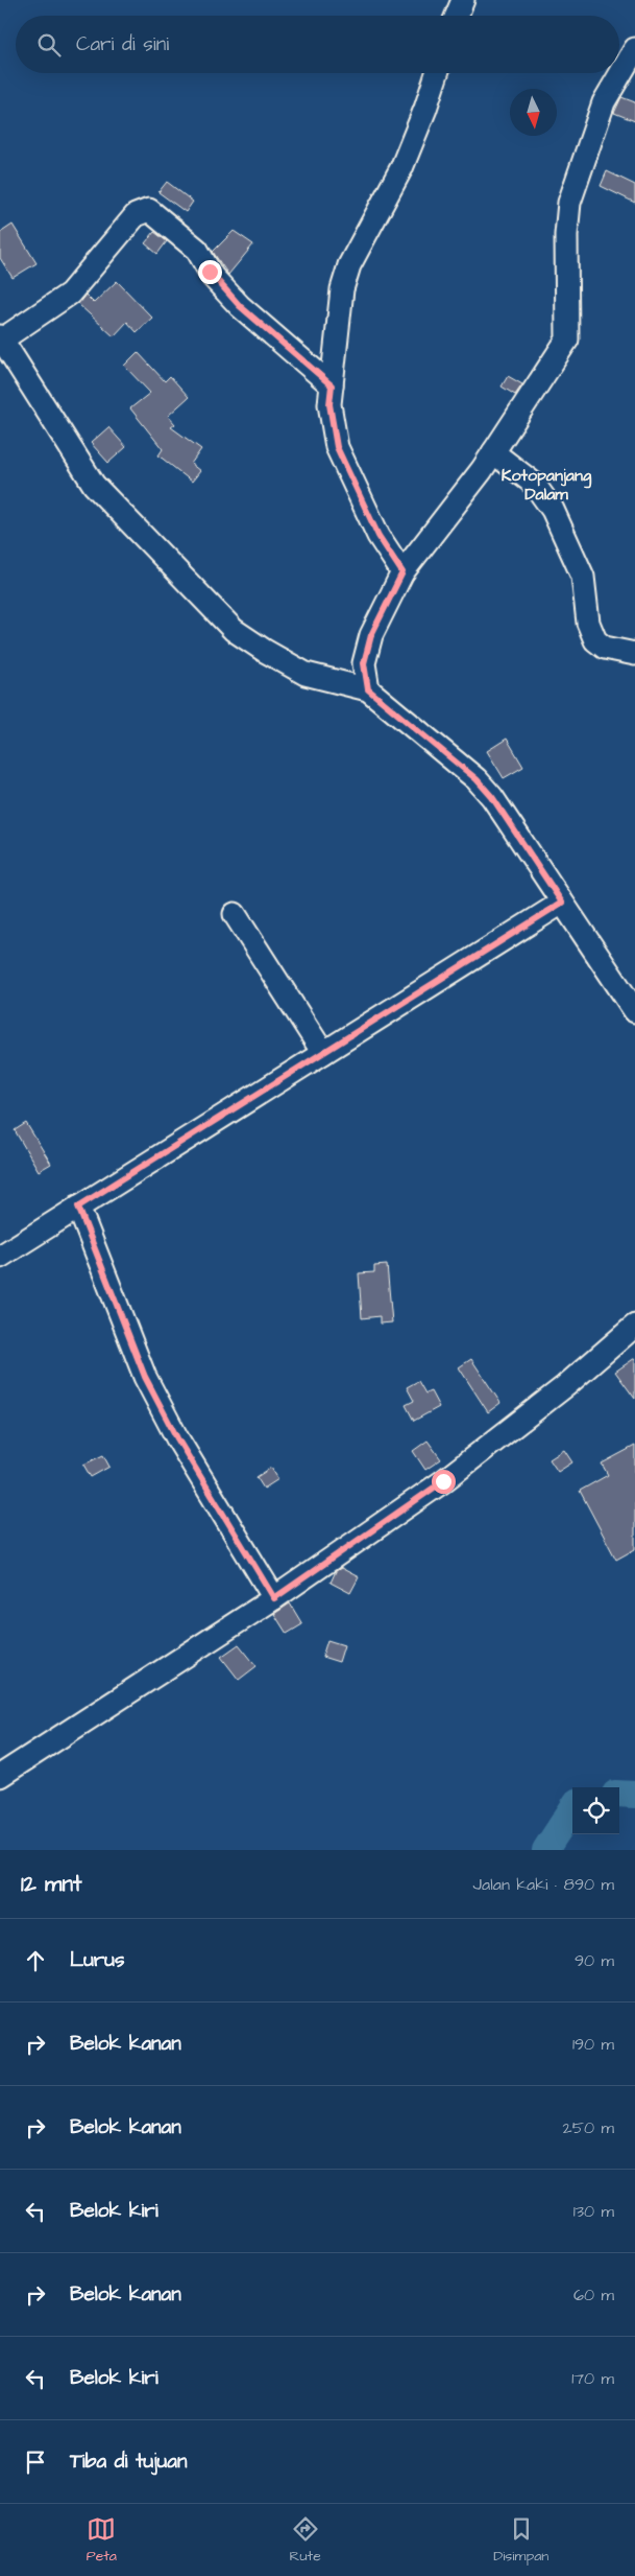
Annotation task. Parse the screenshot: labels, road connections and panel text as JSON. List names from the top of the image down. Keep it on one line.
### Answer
{"districts":["Kotopanjang Dalam"],"north":"bottom","page":{"search":"Cari di sini","heading":["12 mnt","Jalan kaki · 890 m"],"list":[["Lurus","90 m"],["Belok kanan","190 m"],["Belok kanan","250 m"],["Belok kiri","130 m"],["Belok kanan","60 m"],["Belok kiri","170 m"],"Tiba di tujuan"],"nav":["Peta","Rute","Disimpan"]}}
